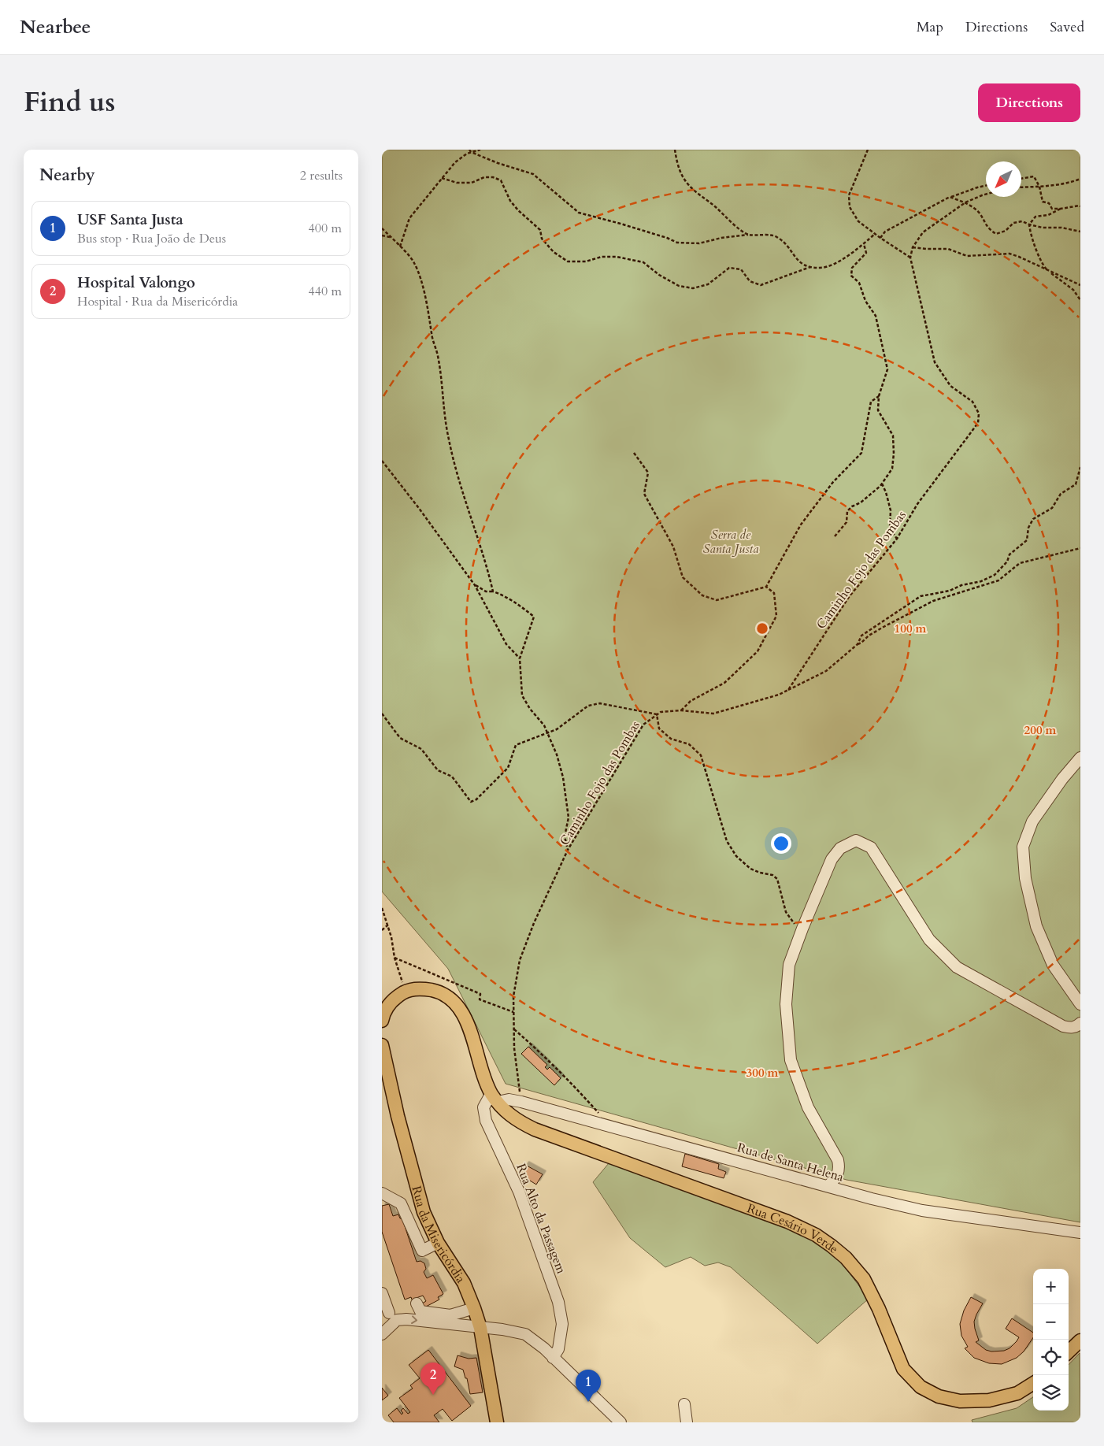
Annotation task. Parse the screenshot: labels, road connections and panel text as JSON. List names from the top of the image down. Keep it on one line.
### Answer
{"streets":{"main road":["Rua Cesário Verde","Rua da Misericórdia"],"street":["Rua de Santa Helena","Rua Alto da Passagem"],"path":["Caminho Fojo das Pombas"]},"crossings":[["Caminho Fojo das Pombas","Rua de Santa Helena"],["Rua de Santa Helena","Rua Alto da Passagem"],["Rua de Santa Helena","Rua Cesário Verde"],["Rua Alto da Passagem","Rua Cesário Verde"]],"parks":["Serra de Santa Justa"],"north":"bottom left","page":{"header":"Nearbee","nav":["Map","Directions","Saved"],"title":"Find us","buttons":"Directions","heading":["Nearby","2 results"],"list":[{"mark":"1","name":"USF Santa Justa","note":"Bus stop · Rua João de Deus","value":"400 m"},{"mark":"2","name":"Hospital Valongo","note":"Hospital · Rua da Misericórdia","value":"440 m"}],"map_buttons":["+","−"],"pins":["2","1"]},"rings":["100 m","200 m","300 m"]}
